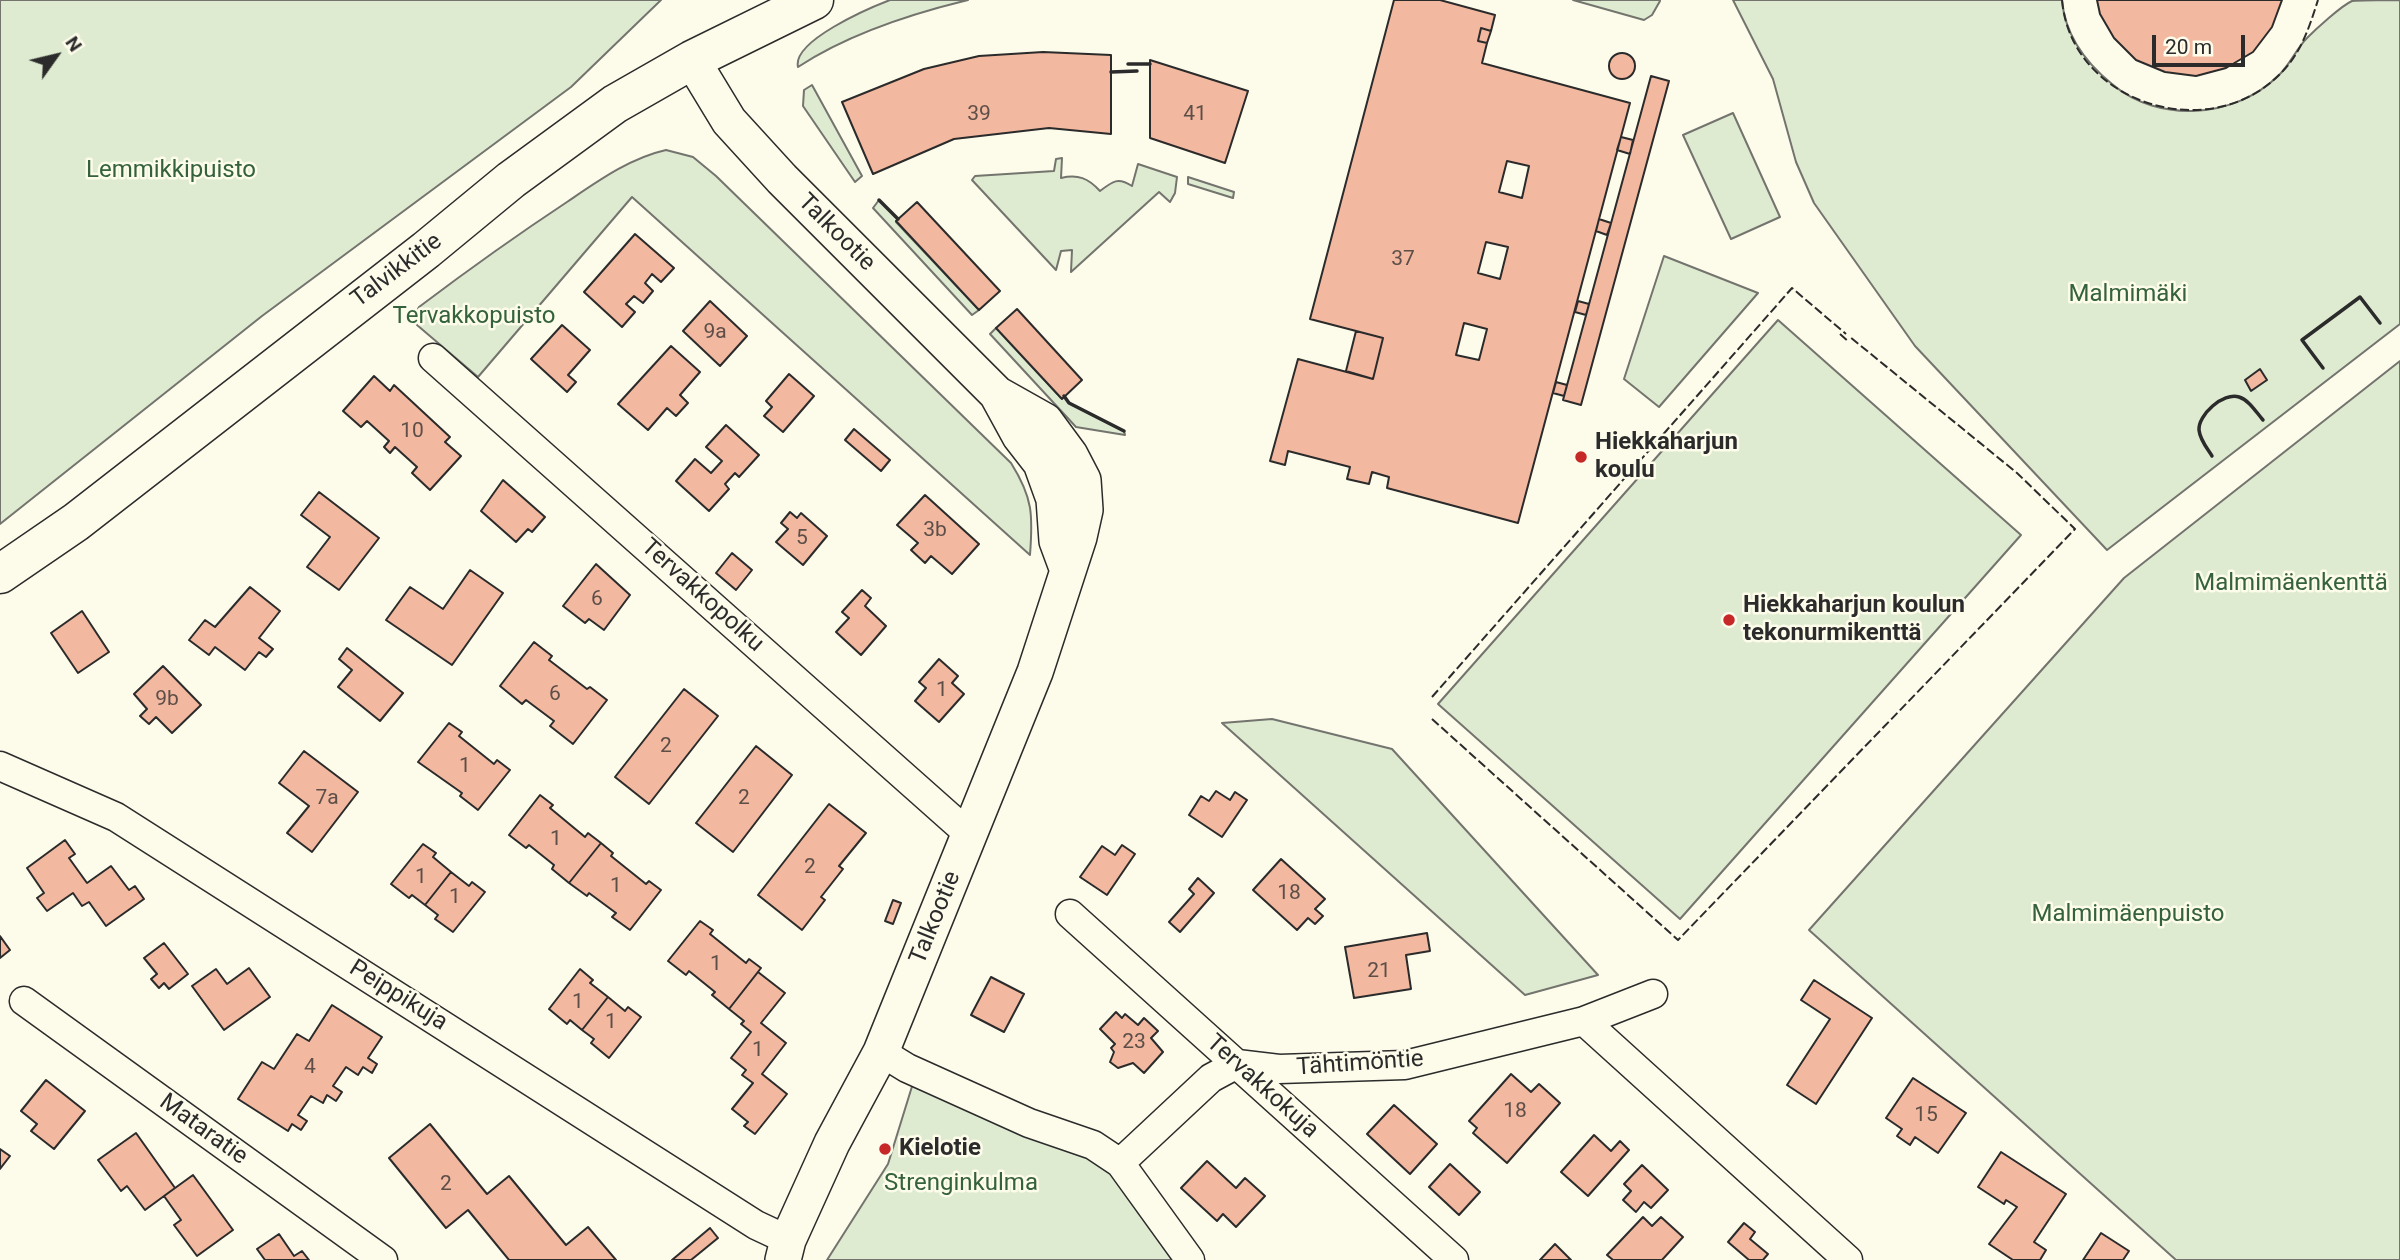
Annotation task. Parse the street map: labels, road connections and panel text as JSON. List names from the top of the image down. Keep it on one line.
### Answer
{"streets":{"main road":["Talvikkitie"],"street":["Talkootie","Tervakkopolku","Peippikuja","Tähtimöntie","Tervakkokuja","Mataratie"]},"crossings":[["Talkootie","Talvikkitie"],["Talkootie","Tervakkopolku"],["Talkootie","Peippikuja"],["Tähtimöntie","Tervakkokuja"]],"parks":["Lemmikkipuisto","Malmimäki","Tervakkopuisto","Malmimäenkenttä","Malmimäenpuisto","Strenginkulma"],"places":["Hiekkaharjun koulu","Hiekkaharjun koulun tekonurmikenttä","Kielotie"],"house_numbers":["39","41","37","9a","10","3b","5","6","1","6","9b","2","1","7a","2","1","2","1","1","18","1","1","21","1","1","23","1","4","18","15","2"],"scale_bar":"20 m","north":"top right"}
